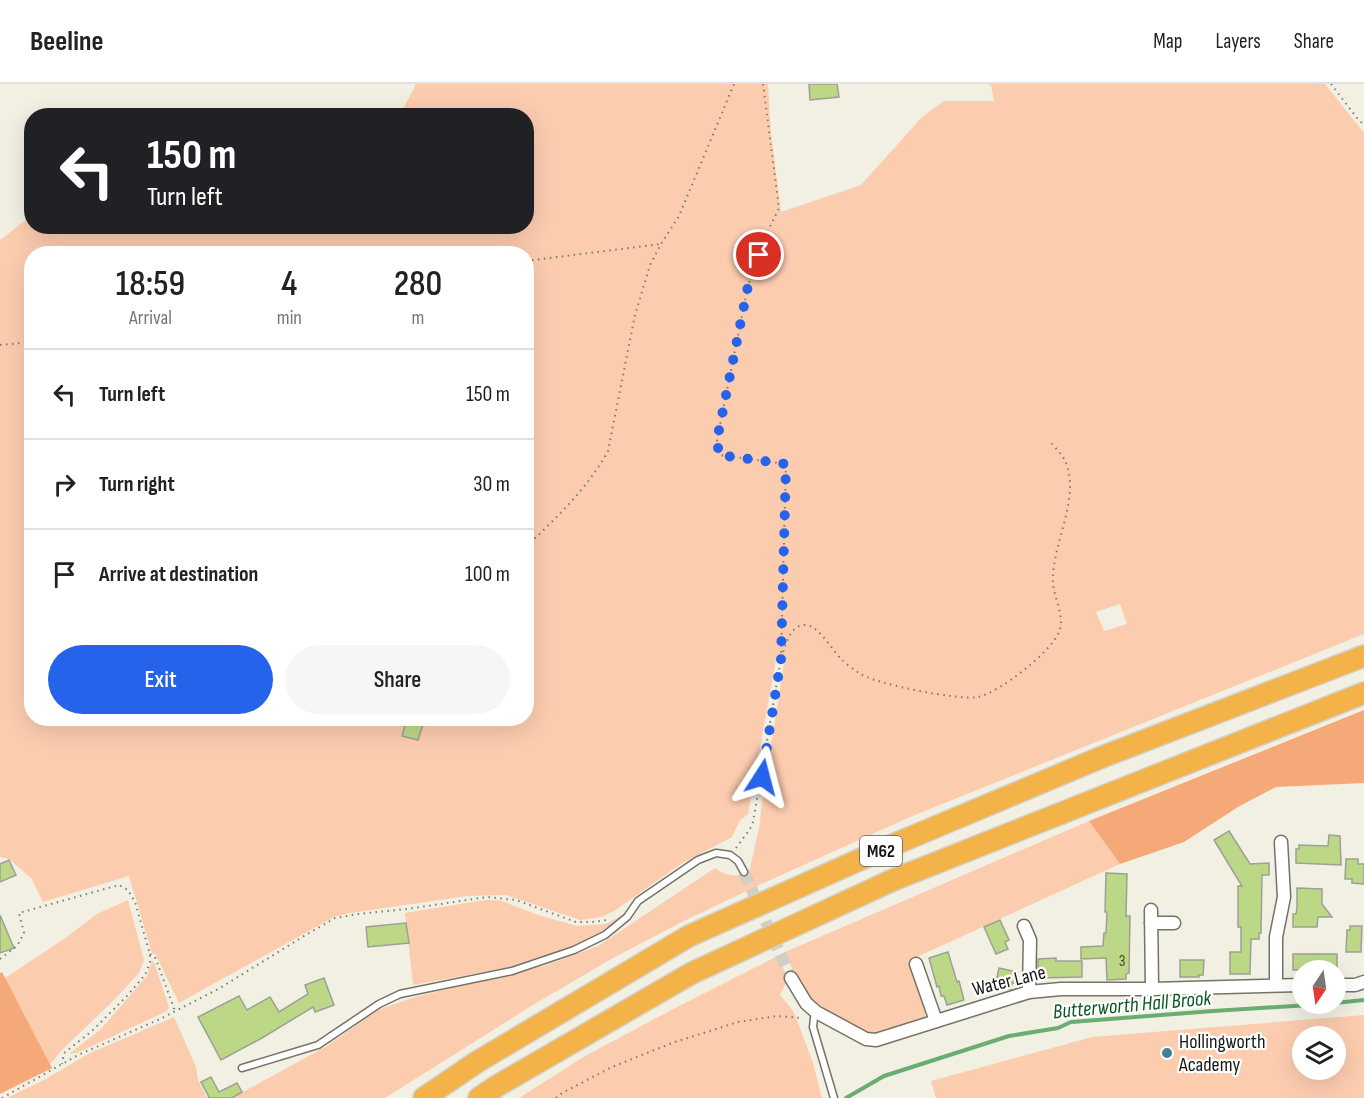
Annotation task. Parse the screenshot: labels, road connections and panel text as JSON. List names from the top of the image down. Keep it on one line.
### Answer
{"streets":{"highway":["M62"],"street":["Water Lane"]},"water":["Butterworth Hall Brook"],"places":["Hollingworth Academy"],"house_numbers":["3"],"north":"bottom","page":{"header":"Beeline","nav":["Map","Layers","Share"],"turn":["150 m","Turn left"],"eta":["18:59","Arrival","4","min","280","m"],"list":[{"name":"Turn left","value":"150 m"},{"name":"Turn right","value":"30 m"},{"name":"Arrive at destination","value":"100 m"}],"buttons":["Exit","Share"]}}
